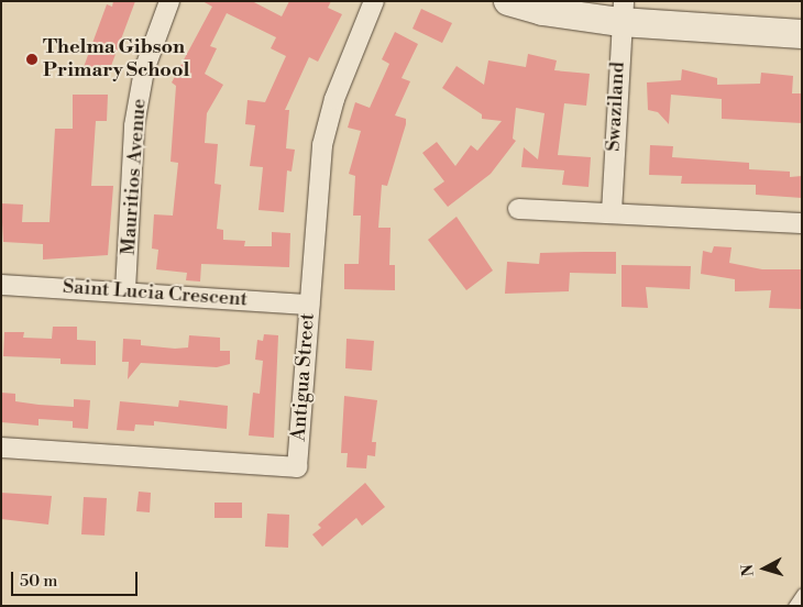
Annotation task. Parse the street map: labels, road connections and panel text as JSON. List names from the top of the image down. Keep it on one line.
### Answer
{"streets":{"street":["Swaziland","Mauritios Avenue","Saint Lucia Crescent","Antigua Street"]},"crossings":[["Mauritios Avenue","Saint Lucia Crescent"],["Saint Lucia Crescent","Antigua Street"]],"places":["Thelma Gibson Primary School"],"scale_bar":"50 m","north":"left"}
